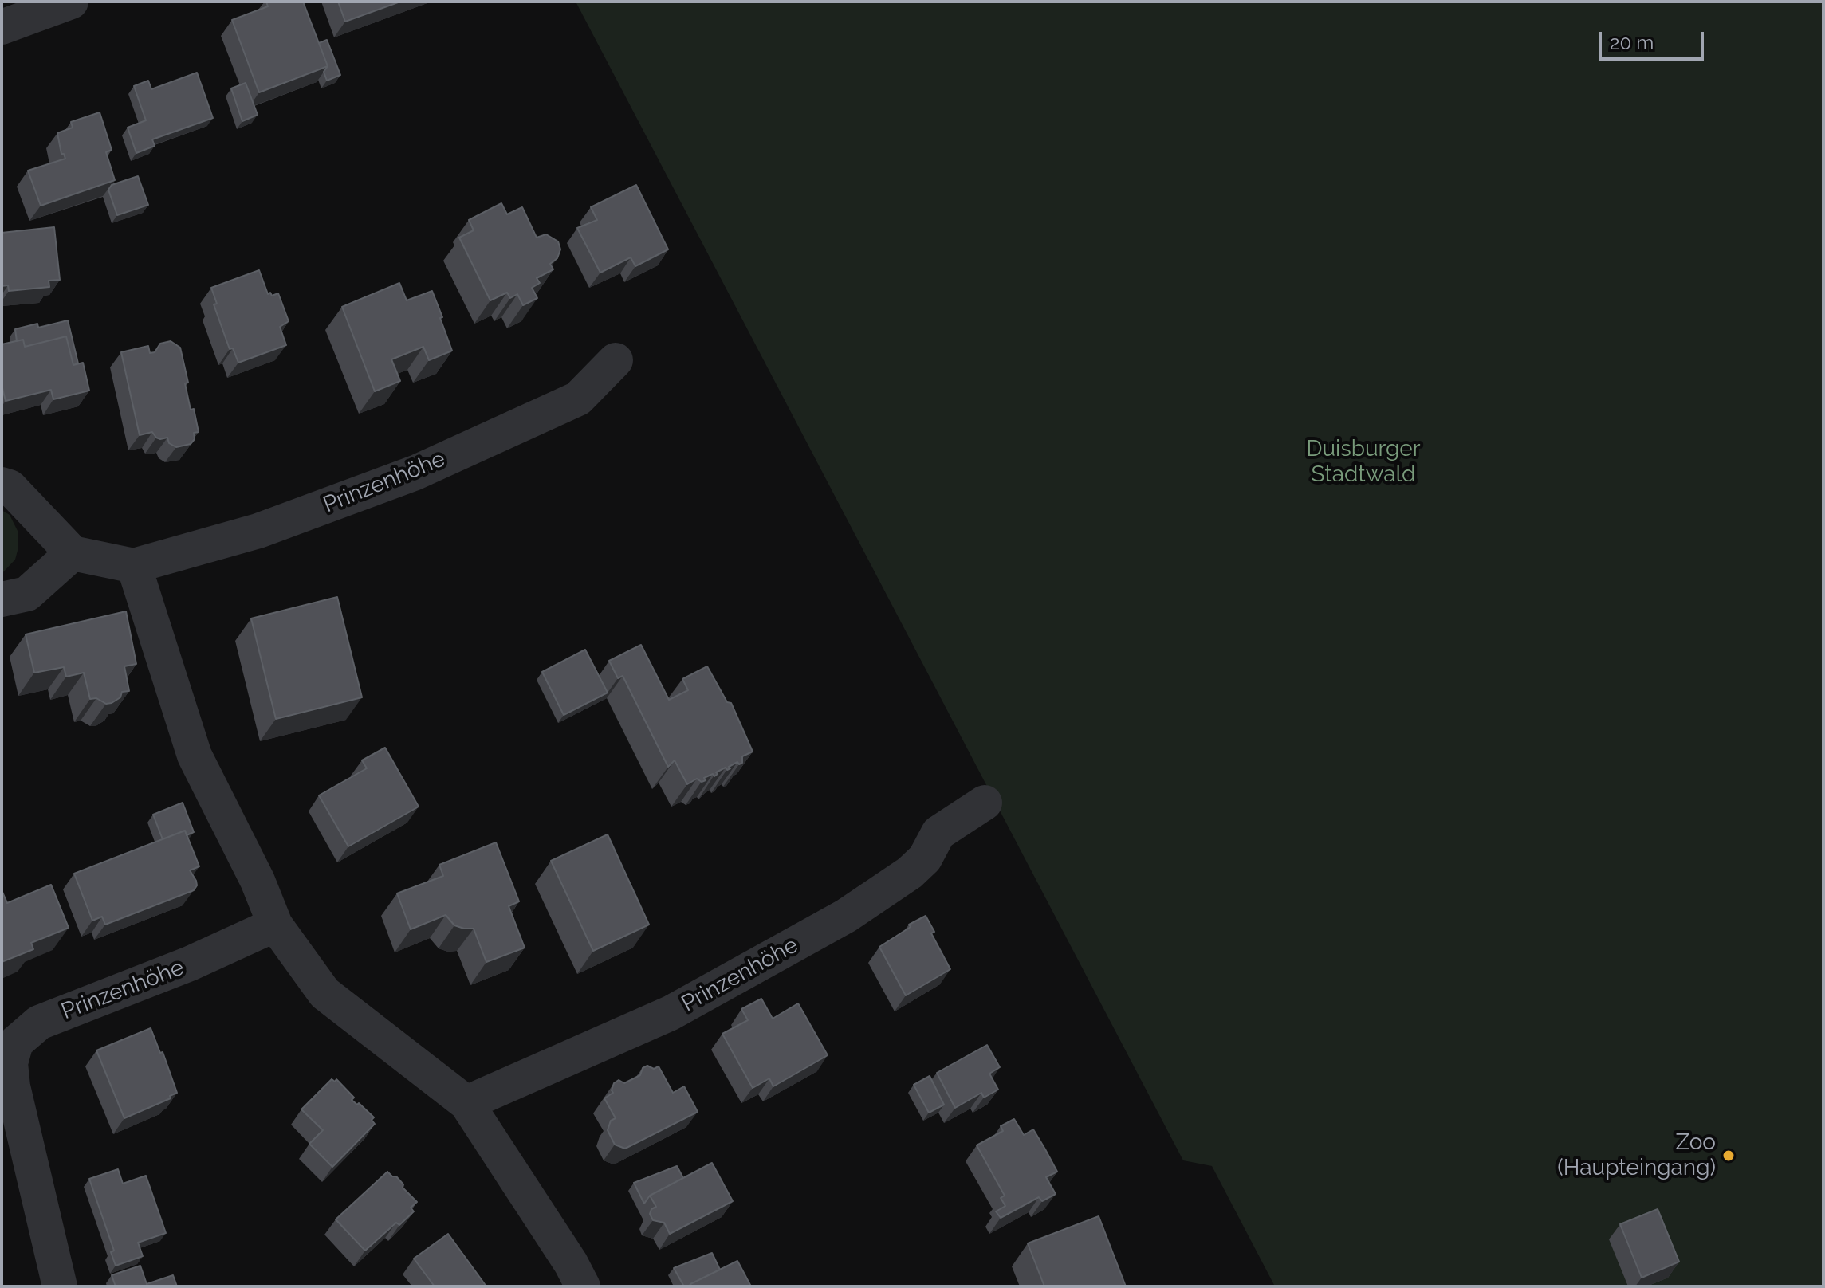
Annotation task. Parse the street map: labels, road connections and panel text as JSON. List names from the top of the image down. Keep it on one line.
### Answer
{"streets":{"street":["Prinzenhöhe"]},"parks":["Duisburger Stadtwald"],"places":["Zoo (Haupteingang)"],"scale_bar":"20 m"}
